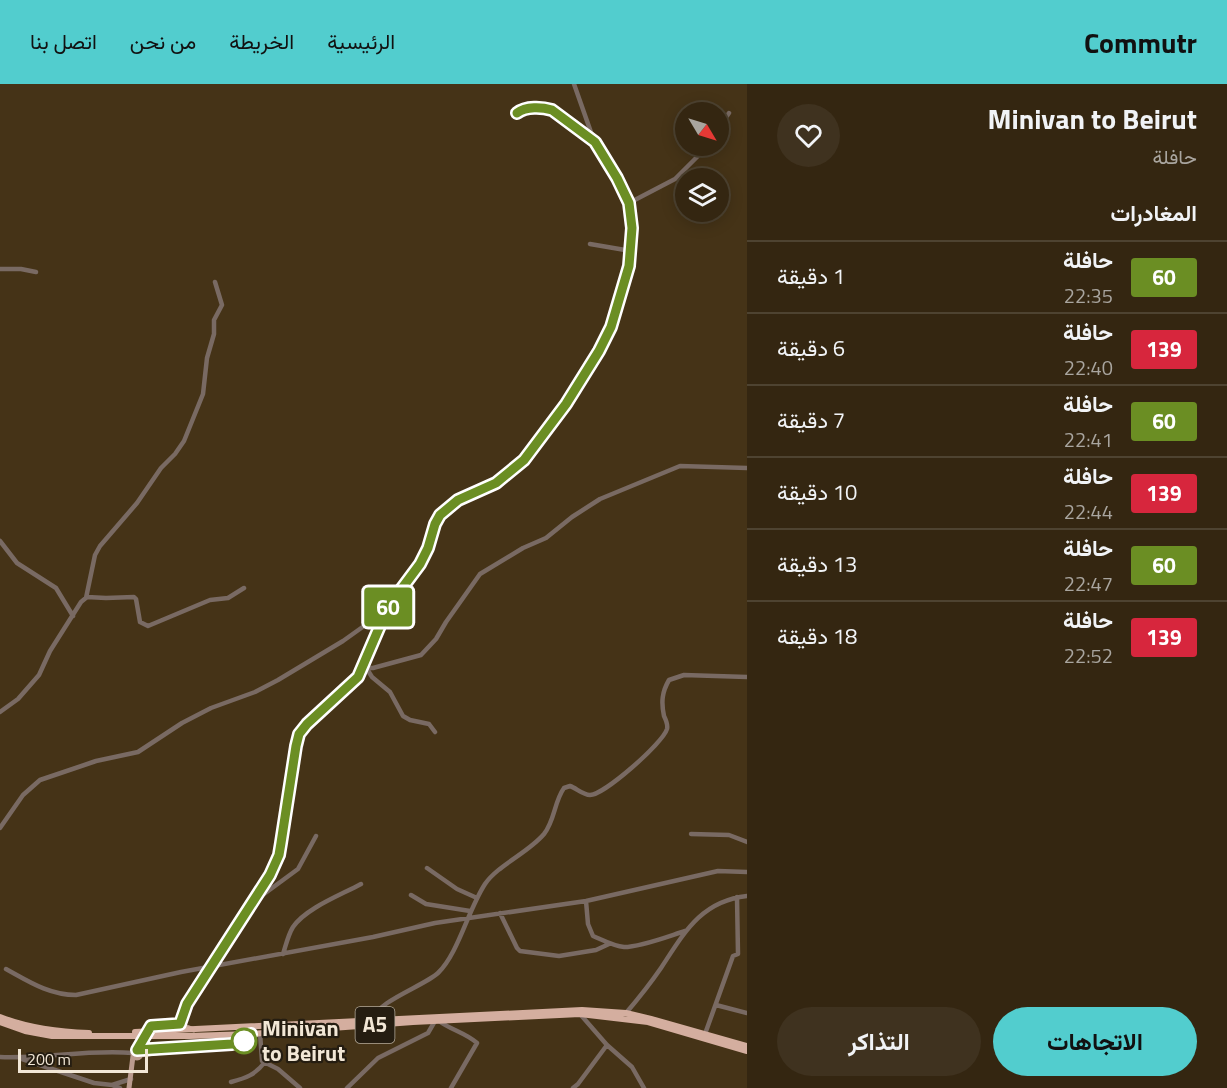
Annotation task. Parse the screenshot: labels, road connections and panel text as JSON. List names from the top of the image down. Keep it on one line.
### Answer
{"streets":{"highway":["A5"]},"places":["Minivan to Beirut"],"lines":["bus line 60"],"scale_bar":"200 m","north":"bottom right","page":{"header":"Commutr","nav":["الرئيسية","الخريطة","من نحن","اتصل بنا"],"heading":[["Minivan to Beirut","حافلة"],"المغادرات"],"on_map":"60","list":[{"mark":"60","name":"حافلة","note":"22:35","value":"1 دقيقة"},{"mark":"139","name":"حافلة","note":"22:40","value":"6 دقيقة"},{"mark":"60","name":"حافلة","note":"22:41","value":"7 دقيقة"},{"mark":"139","name":"حافلة","note":"22:44","value":"10 دقيقة"},{"mark":"60","name":"حافلة","note":"22:47","value":"13 دقيقة"},{"mark":"139","name":"حافلة","note":"22:52","value":"18 دقيقة"}],"buttons":["الاتجاهات","التذاكر"],"scale":"200 m"}}
